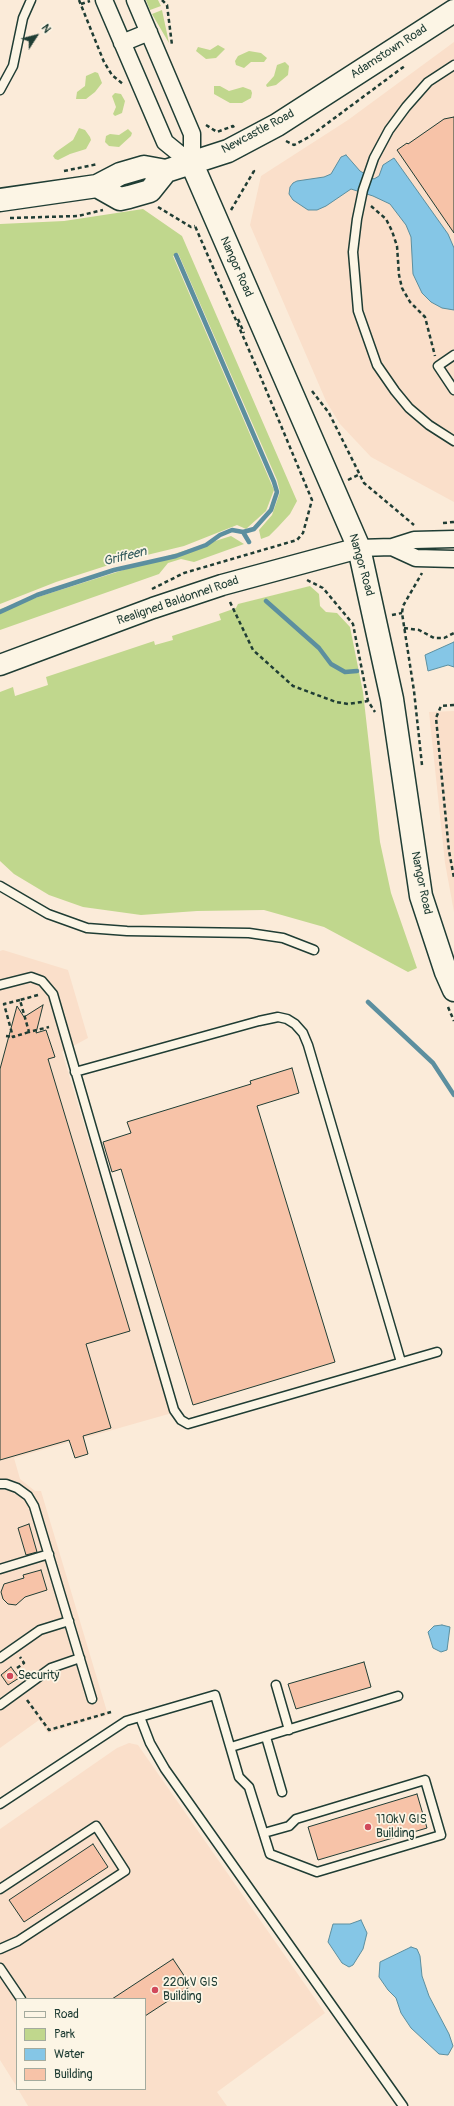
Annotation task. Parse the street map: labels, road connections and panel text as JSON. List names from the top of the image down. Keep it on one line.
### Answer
{"streets":{"main road":["Adamstown Road","Newcastle Road","Nangor Road"],"street":["Realigned Baldonnel Road"]},"crossings":[["Adamstown Road","Newcastle Road"],["Newcastle Road","Nangor Road"],["Nangor Road","Realigned Baldonnel Road"]],"water":["Griffeen"],"places":["Security","110kV GIS Building","220kV GIS Building"],"legend":["Road","Park","Water","Building"],"north":"top right"}
